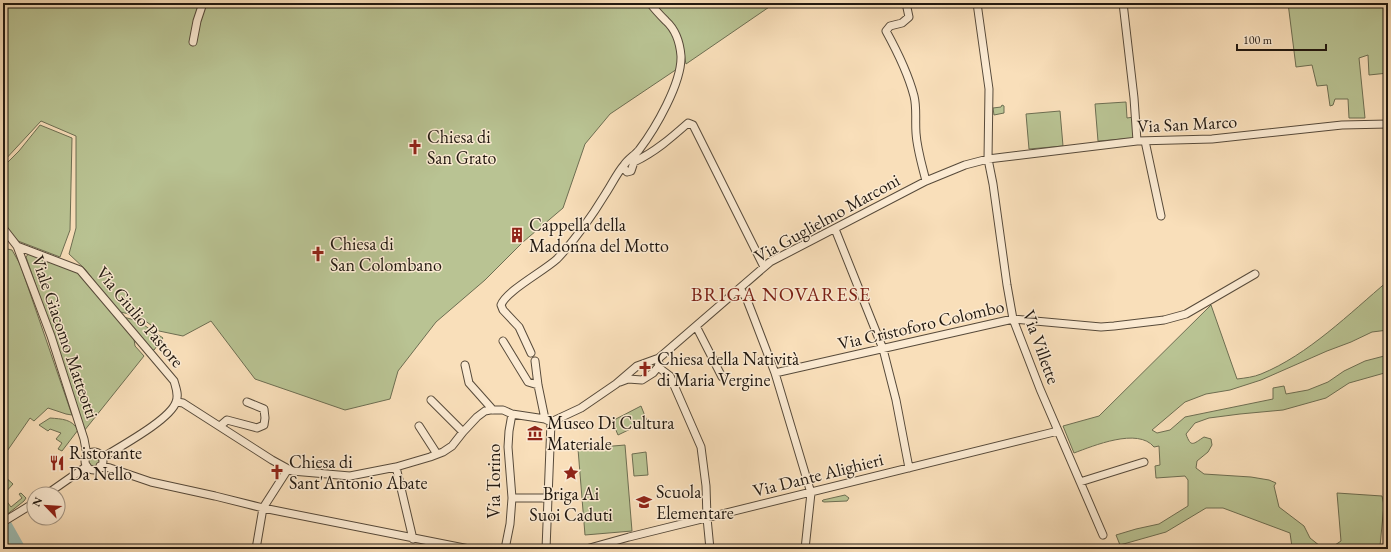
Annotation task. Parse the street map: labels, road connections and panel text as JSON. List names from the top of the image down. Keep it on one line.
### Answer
{"streets":{"street":["Via San Marco","Via Guglielmo Marconi","Via Giulio Pastore","Via Cristoforo Colombo","Viale Giacomo Matteotti","Via Villette","Via Dante Alighieri","Via Torino"]},"crossings":[["Via San Marco","Via Guglielmo Marconi"],["Via San Marco","Via Villette"],["Via Guglielmo Marconi","Via Villette"],["Via Giulio Pastore","Viale Giacomo Matteotti"],["Via Cristoforo Colombo","Via Villette"],["Via Villette","Via Dante Alighieri"]],"districts":["BRIGA NOVARESE"],"places":{"church":["Chiesa di San Grato","Chiesa di San Colombano","Chiesa della Natività di Maria Vergine","Chiesa di Sant'Antonio Abate"],"building":["Cappella della Madonna del Motto"],"museum":["Museo Di Cultura Materiale"],"restaurant":["Ristorante Da Nello"],"place":["Briga Ai Suoi Caduti"],"school or university":["Scuola Elementare"]},"scale_bar":"100 m","north":"top left"}
